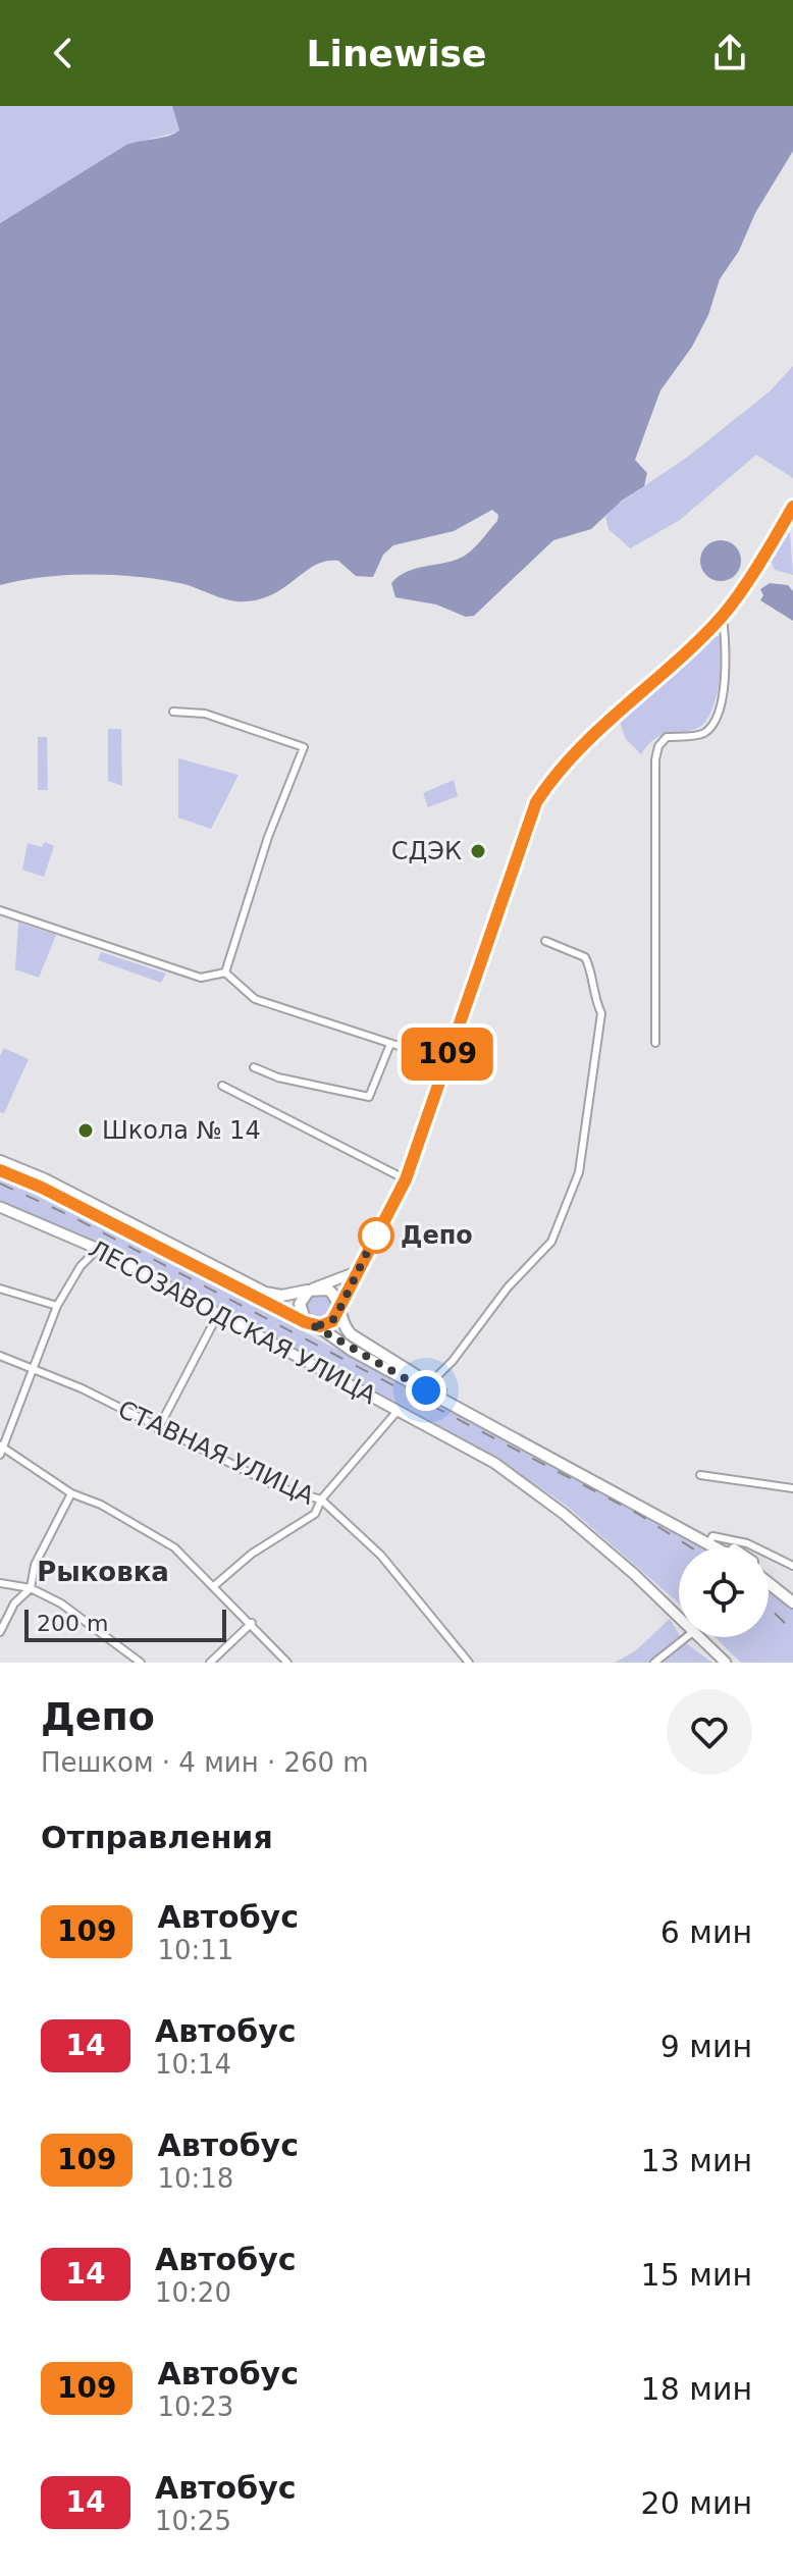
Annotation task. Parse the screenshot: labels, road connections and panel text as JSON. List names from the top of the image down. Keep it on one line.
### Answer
{"streets":{"main road":["ЛЕСОЗАВОДСКАЯ УЛИЦА"],"street":["СТАВНАЯ УЛИЦА"]},"districts":["Рыковка"],"places":["СДЭК","Школа № 14","Депо"],"lines":["bus line 109"],"scale_bar":"200 m","page":{"header":"Linewise","on_map":"109","scale":"200 m","heading":[["Депо","Пешком · 4 мин · 260 m"],"Отправления"],"list":[{"mark":"109","name":"Автобус","note":"10:11","value":"6 мин"},{"mark":"14","name":"Автобус","note":"10:14","value":"9 мин"},{"mark":"109","name":"Автобус","note":"10:18","value":"13 мин"},{"mark":"14","name":"Автобус","note":"10:20","value":"15 мин"},{"mark":"109","name":"Автобус","note":"10:23","value":"18 мин"},{"mark":"14","name":"Автобус","note":"10:25","value":"20 мин"}]}}
